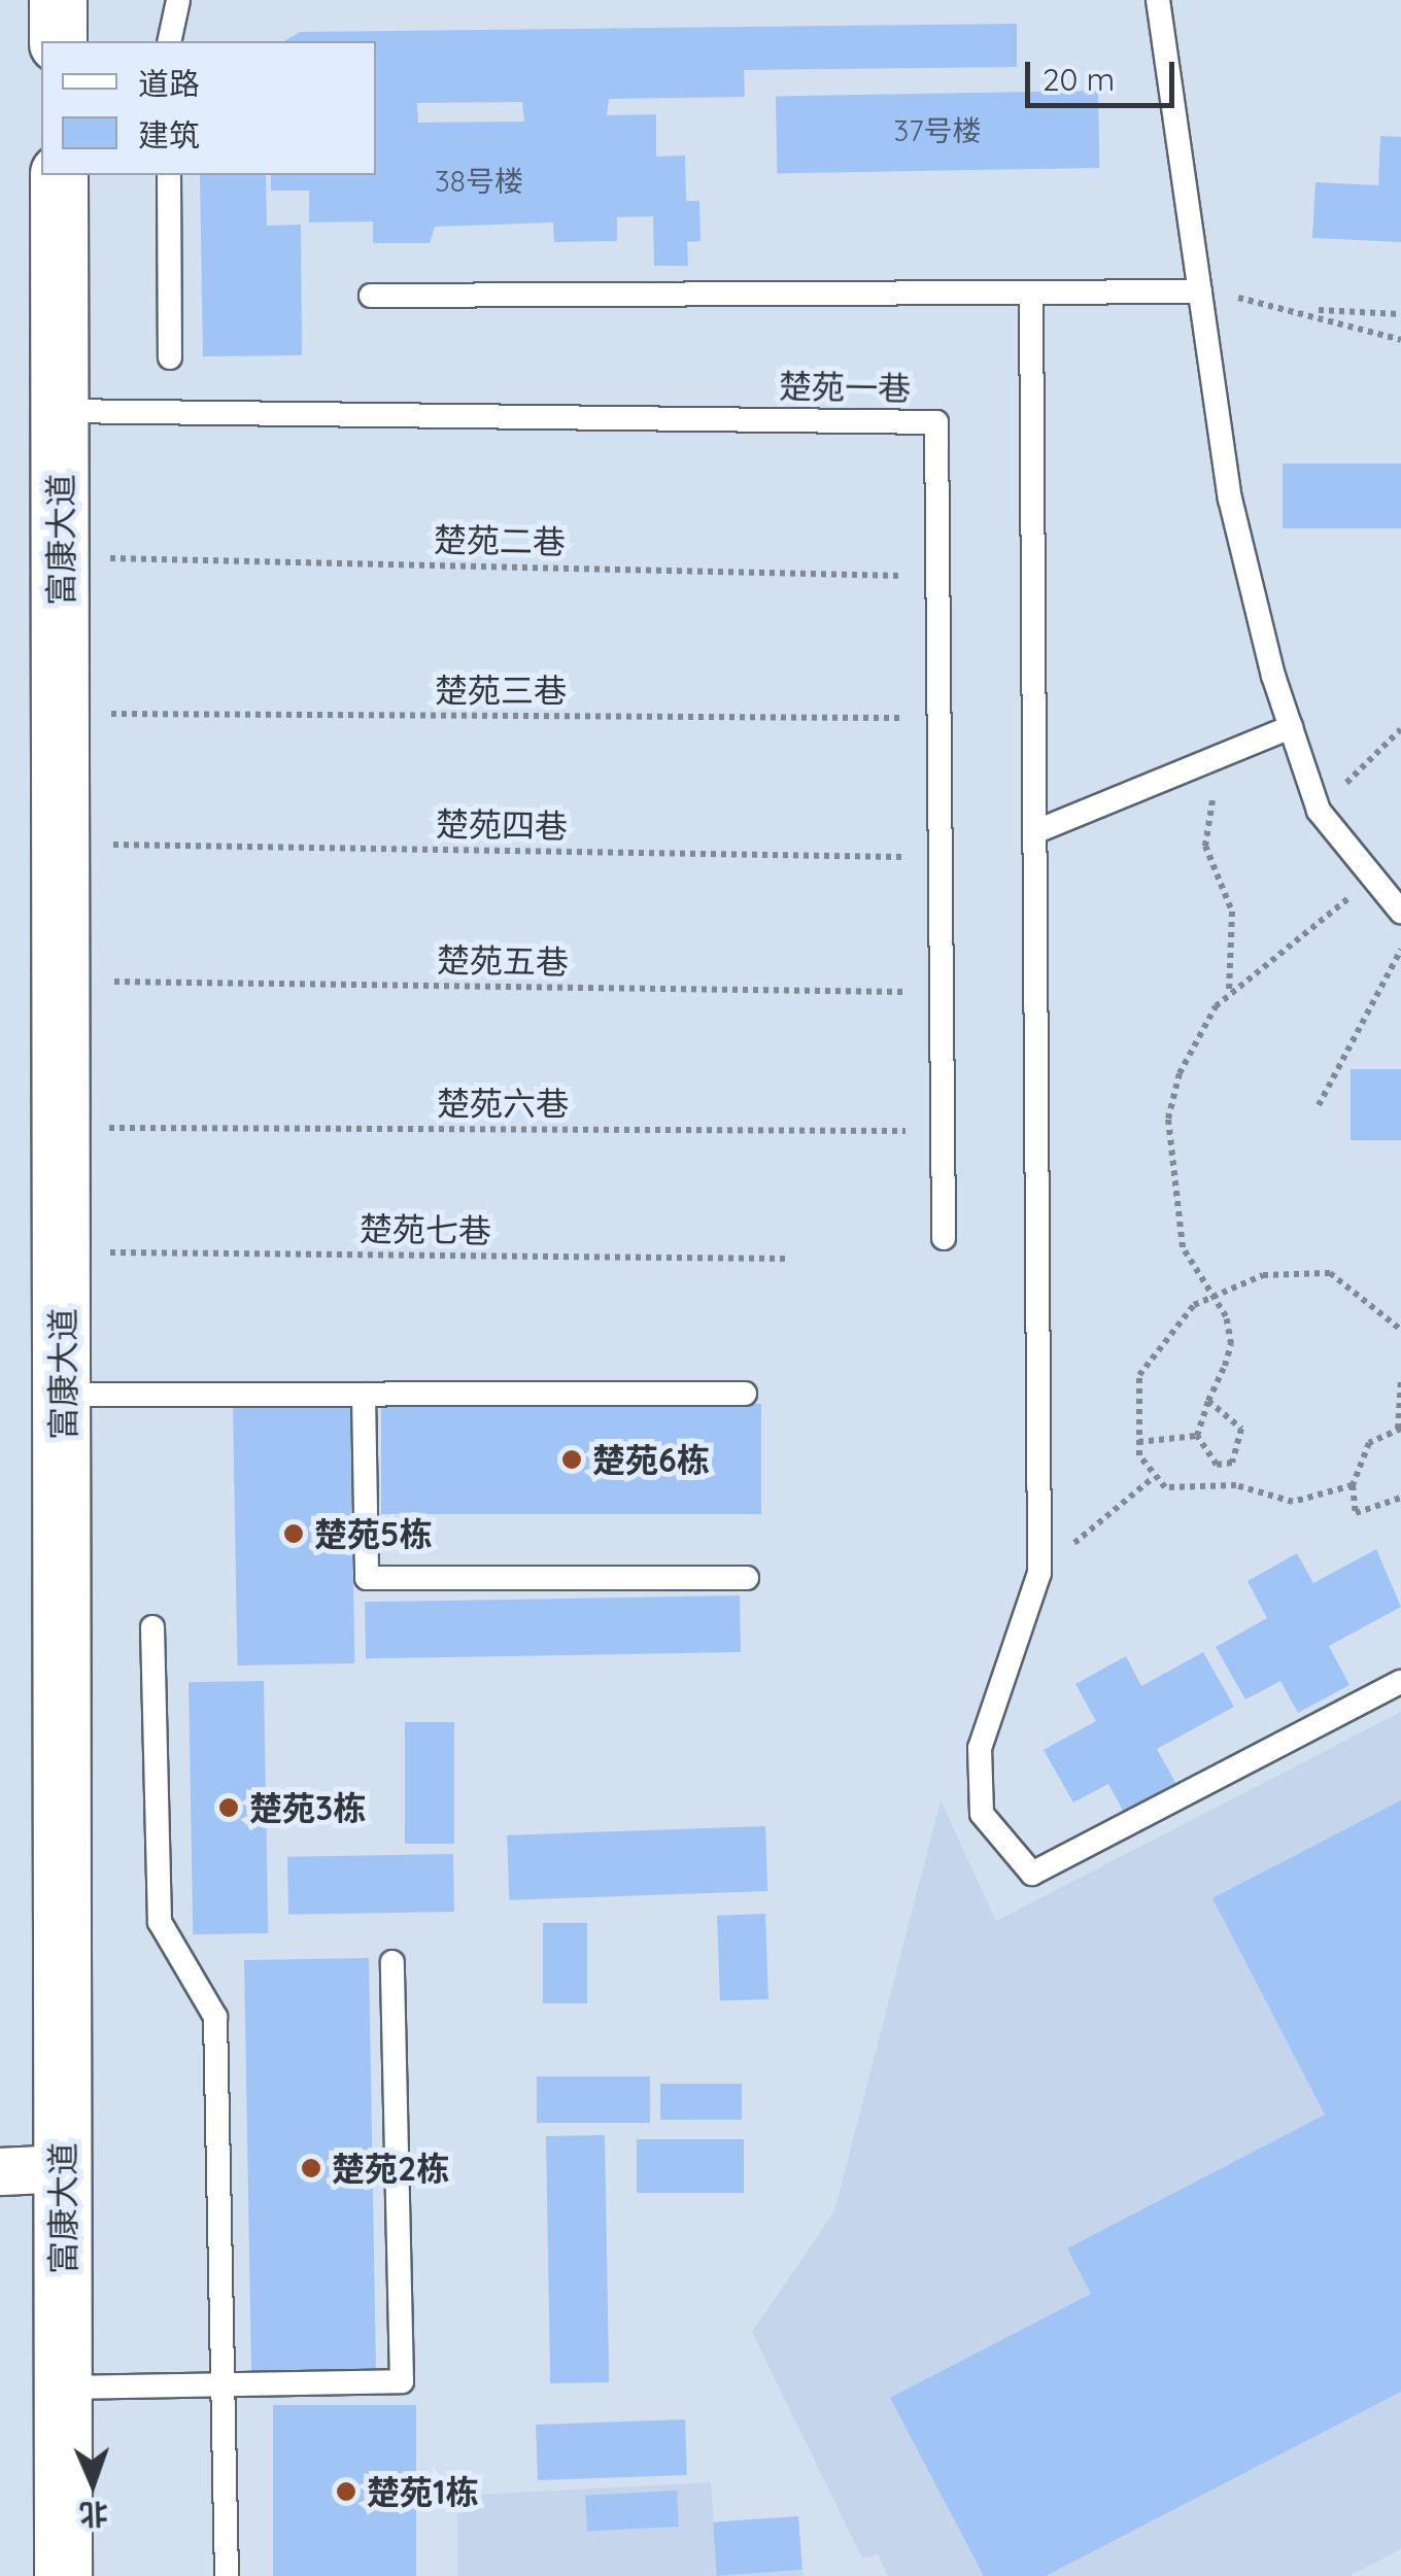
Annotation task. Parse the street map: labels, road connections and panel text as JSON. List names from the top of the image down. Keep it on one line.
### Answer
{"streets":{"street":["富康大道"],"lane":["楚苑一巷"],"path":["楚苑二巷","楚苑三巷","楚苑四巷","楚苑五巷","楚苑六巷","楚苑七巷"]},"crossings":[["楚苑一巷","富康大道"],["楚苑一巷","楚苑二巷"],["楚苑一巷","楚苑三巷"],["楚苑一巷","楚苑四巷"],["楚苑一巷","楚苑五巷"],["楚苑一巷","楚苑六巷"],["富康大道","楚苑二巷"],["富康大道","楚苑三巷"],["富康大道","楚苑四巷"],["富康大道","楚苑五巷"],["富康大道","楚苑六巷"],["富康大道","楚苑七巷"]],"places":["楚苑6栋","楚苑5栋","楚苑3栋","楚苑2栋","楚苑1栋"],"house_numbers":["37号楼","38号楼"],"legend":["道路","建筑"],"scale_bar":"20 m","north":"bottom"}
